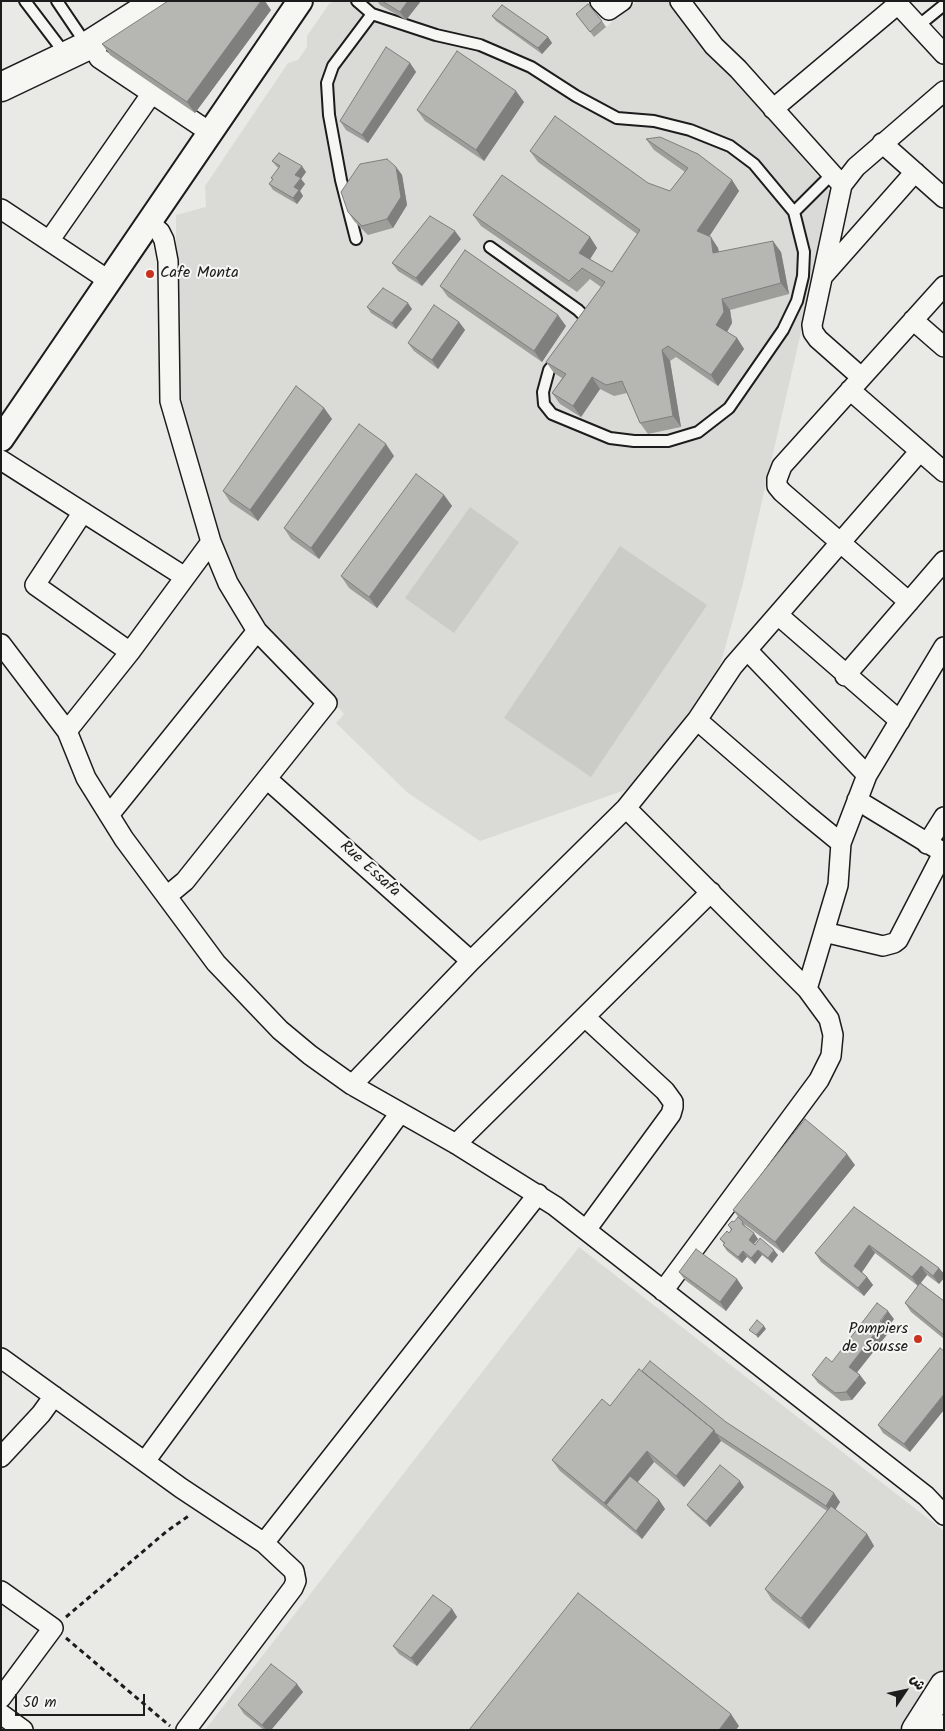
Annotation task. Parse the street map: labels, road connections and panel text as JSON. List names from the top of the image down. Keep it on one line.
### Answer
{"streets":{"street":["Rue Essafa"]},"places":["Cafe Monta","Pompiers de Sousse"],"scale_bar":"50 m","north":"top right"}
